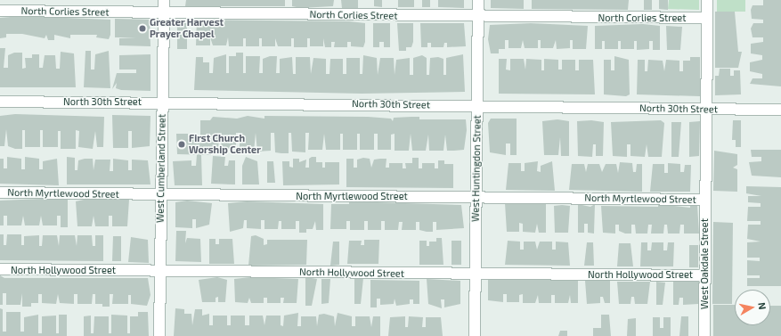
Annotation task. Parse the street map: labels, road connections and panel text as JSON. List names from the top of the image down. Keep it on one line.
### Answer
{"streets":{"street":["North Corlies Street","North 30th Street","West Cumberland Street","West Huntingdon Street","North Myrtlewood Street","West Oakdale Street","North Hollywood Street"]},"crossings":[["North Corlies Street","West Cumberland Street"],["North Corlies Street","West Huntingdon Street"],["North Corlies Street","West Oakdale Street"],["North 30th Street","West Cumberland Street"],["North 30th Street","West Huntingdon Street"],["North 30th Street","West Oakdale Street"],["West Cumberland Street","North Myrtlewood Street"],["West Cumberland Street","North Hollywood Street"],["West Huntingdon Street","North Myrtlewood Street"],["West Huntingdon Street","North Hollywood Street"],["North Myrtlewood Street","West Oakdale Street"],["West Oakdale Street","North Hollywood Street"]],"places":["Greater Harvest Prayer Chapel","First Church Worship Center"],"north":"right"}
